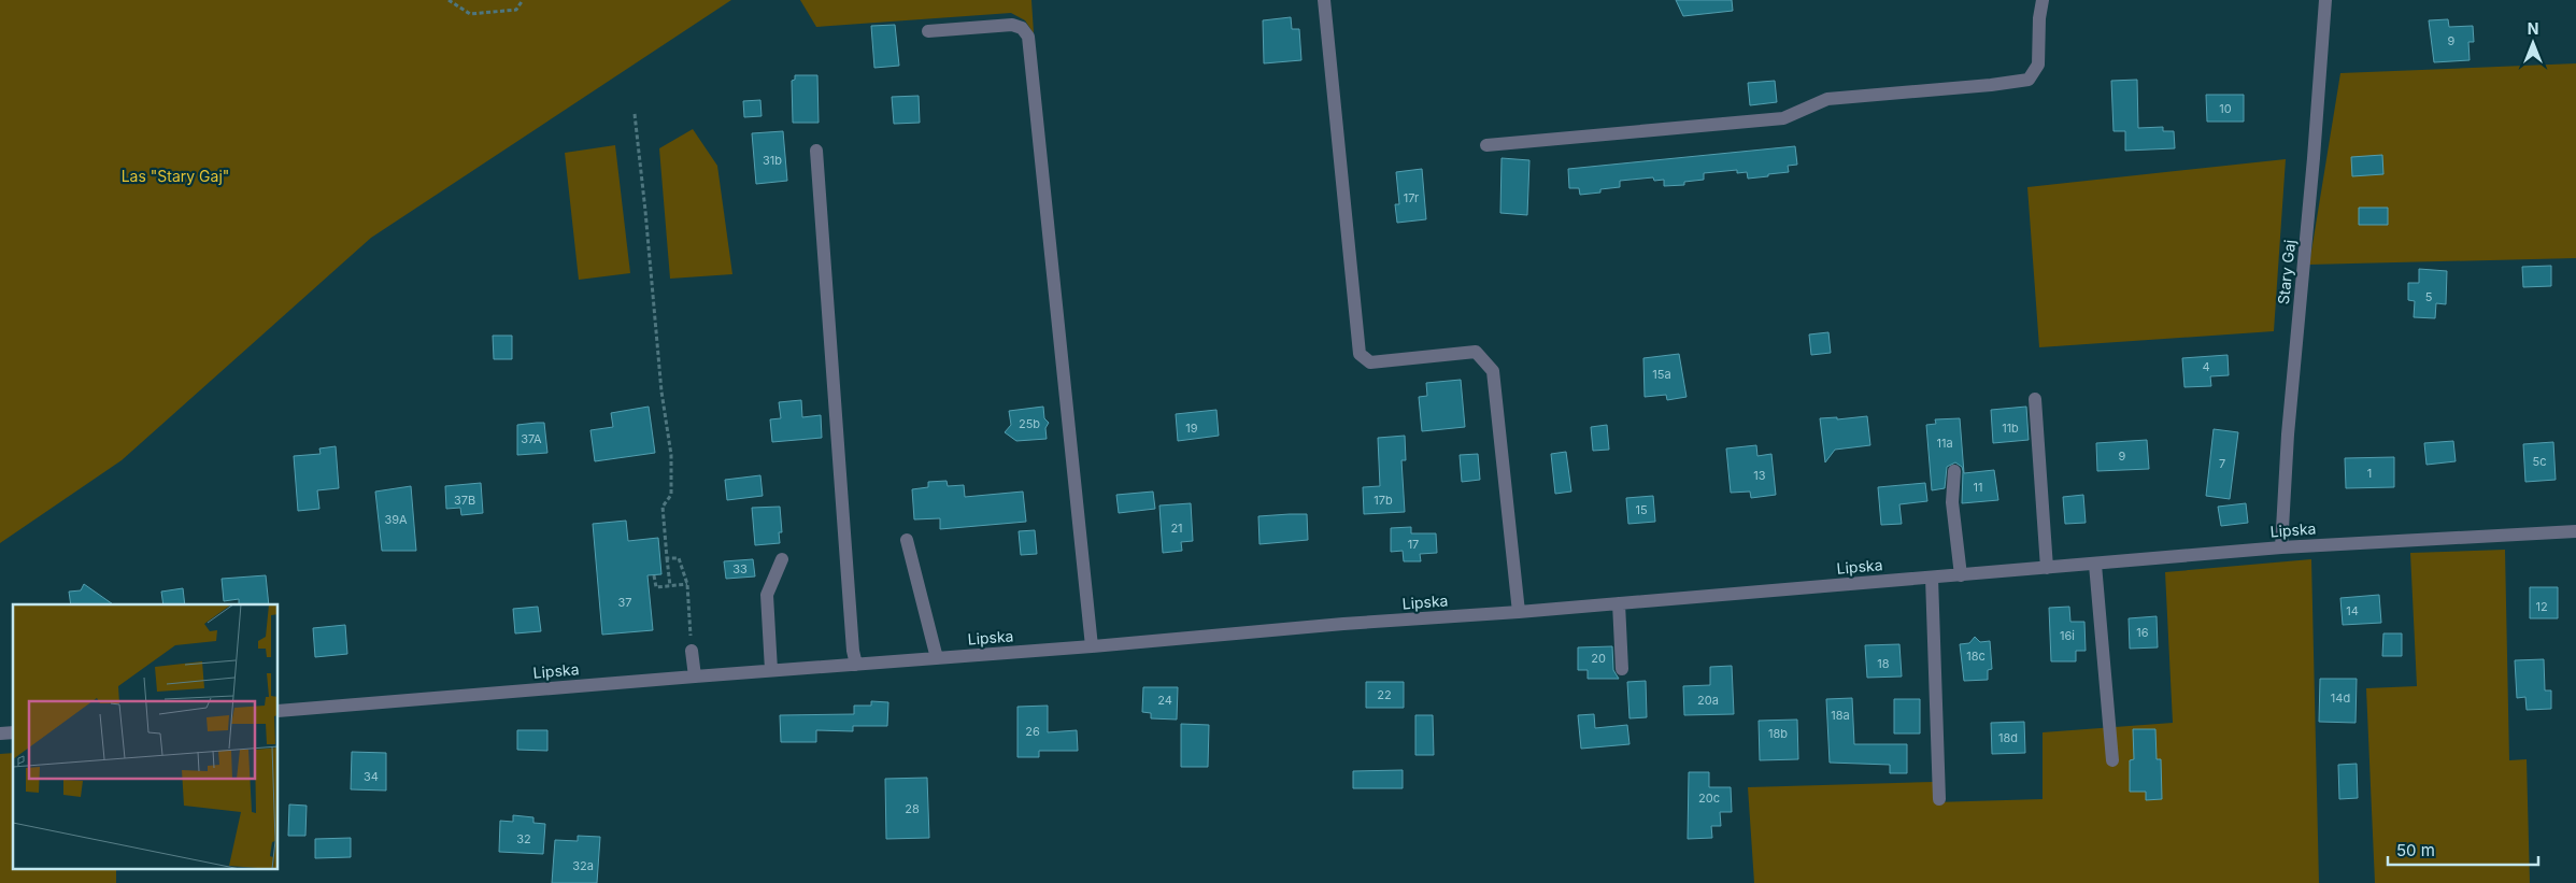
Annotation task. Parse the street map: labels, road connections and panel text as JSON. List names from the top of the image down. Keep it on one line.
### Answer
{"streets":{"street":["Stary Gaj","Lipska"]},"crossings":[["Stary Gaj","Lipska"]],"parks":["Las \"Stary Gaj\""],"house_numbers":["9","10","31b","17r","5","4","15a","25b","19","11b","37A","11a","9","5c","7","1","13","11","37B","17b","15","39A","21","17","33","37","12","14","16","16i","18c","20","18","22","14d","24","20a","18a","26","18b","18d","34","20c","28","32","32a"],"scale_bar":"50 m","north":"top"}
